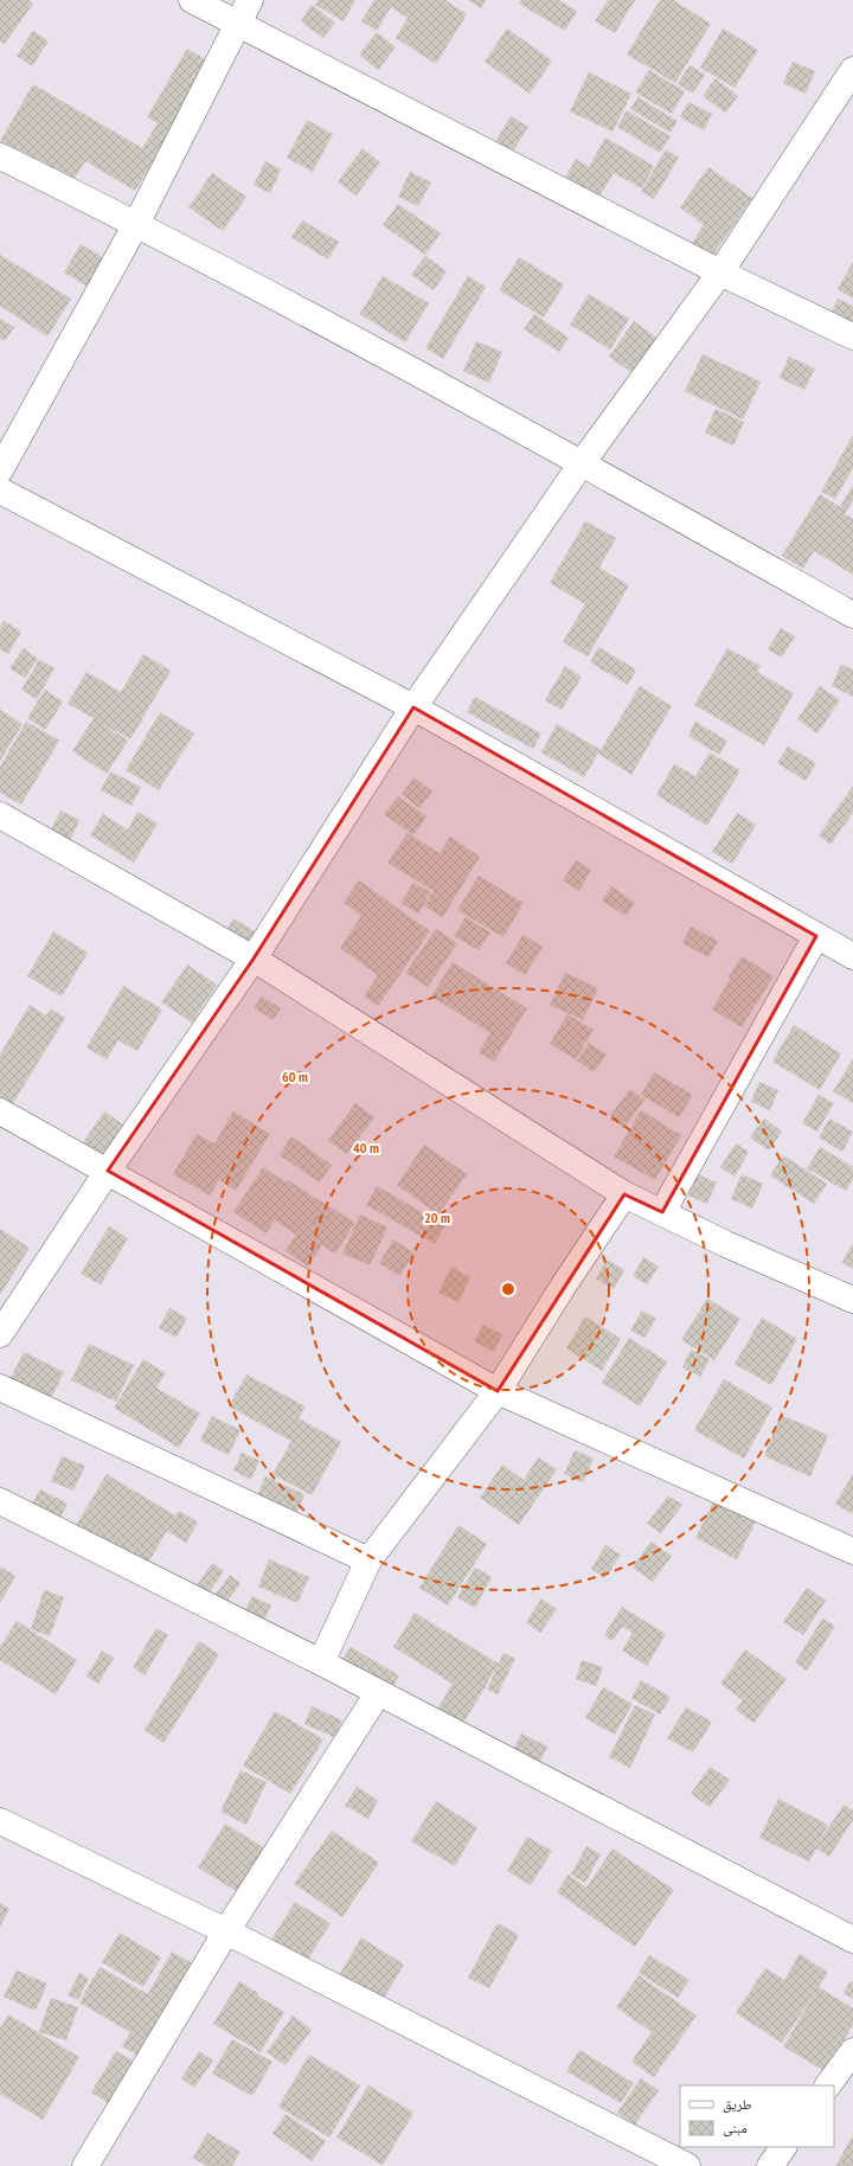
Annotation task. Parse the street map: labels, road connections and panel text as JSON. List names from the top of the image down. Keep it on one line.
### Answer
{"legend":["طريق","مبنى"],"rings":["60 m","40 m","20 m"]}
